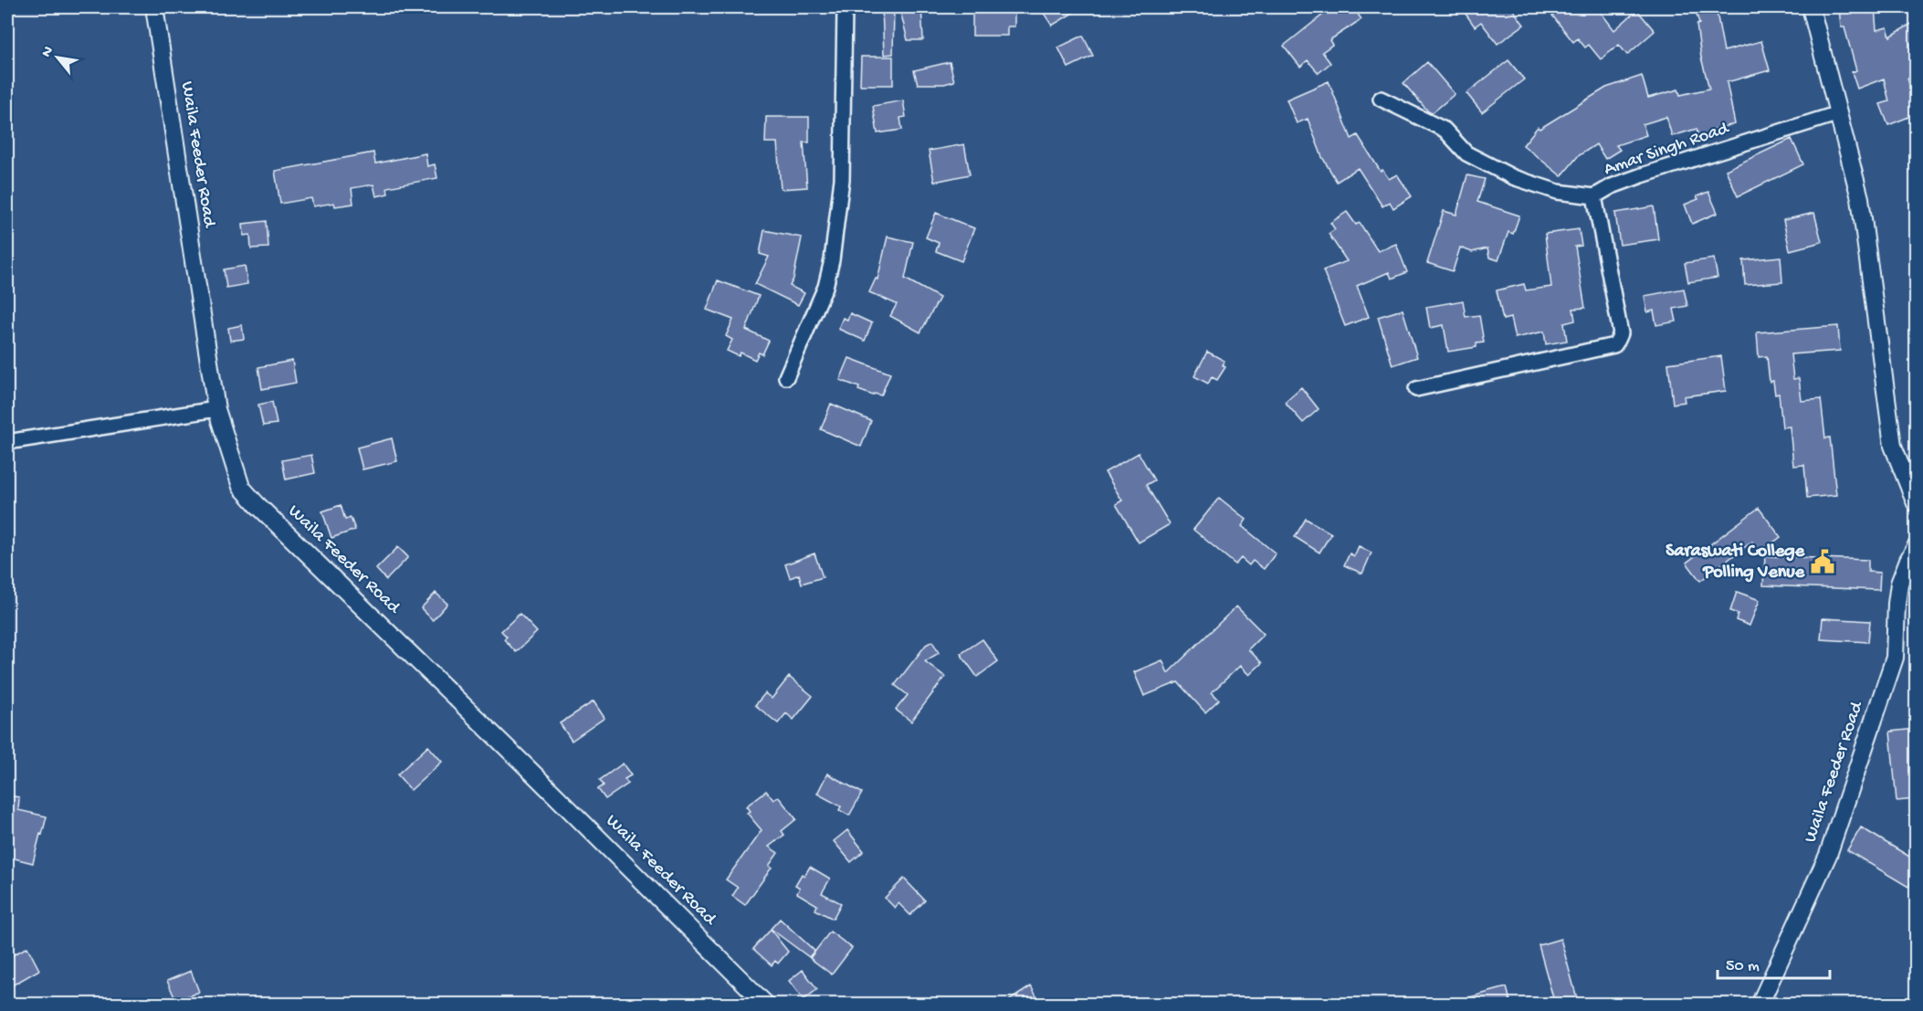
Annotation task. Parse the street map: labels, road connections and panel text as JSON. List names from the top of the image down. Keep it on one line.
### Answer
{"streets":{"street":["Amar Singh Road","Waila Feeder Road"]},"places":{"public building":["Saraswati College Polling Venue"]},"scale_bar":"50 m","north":"top left"}
